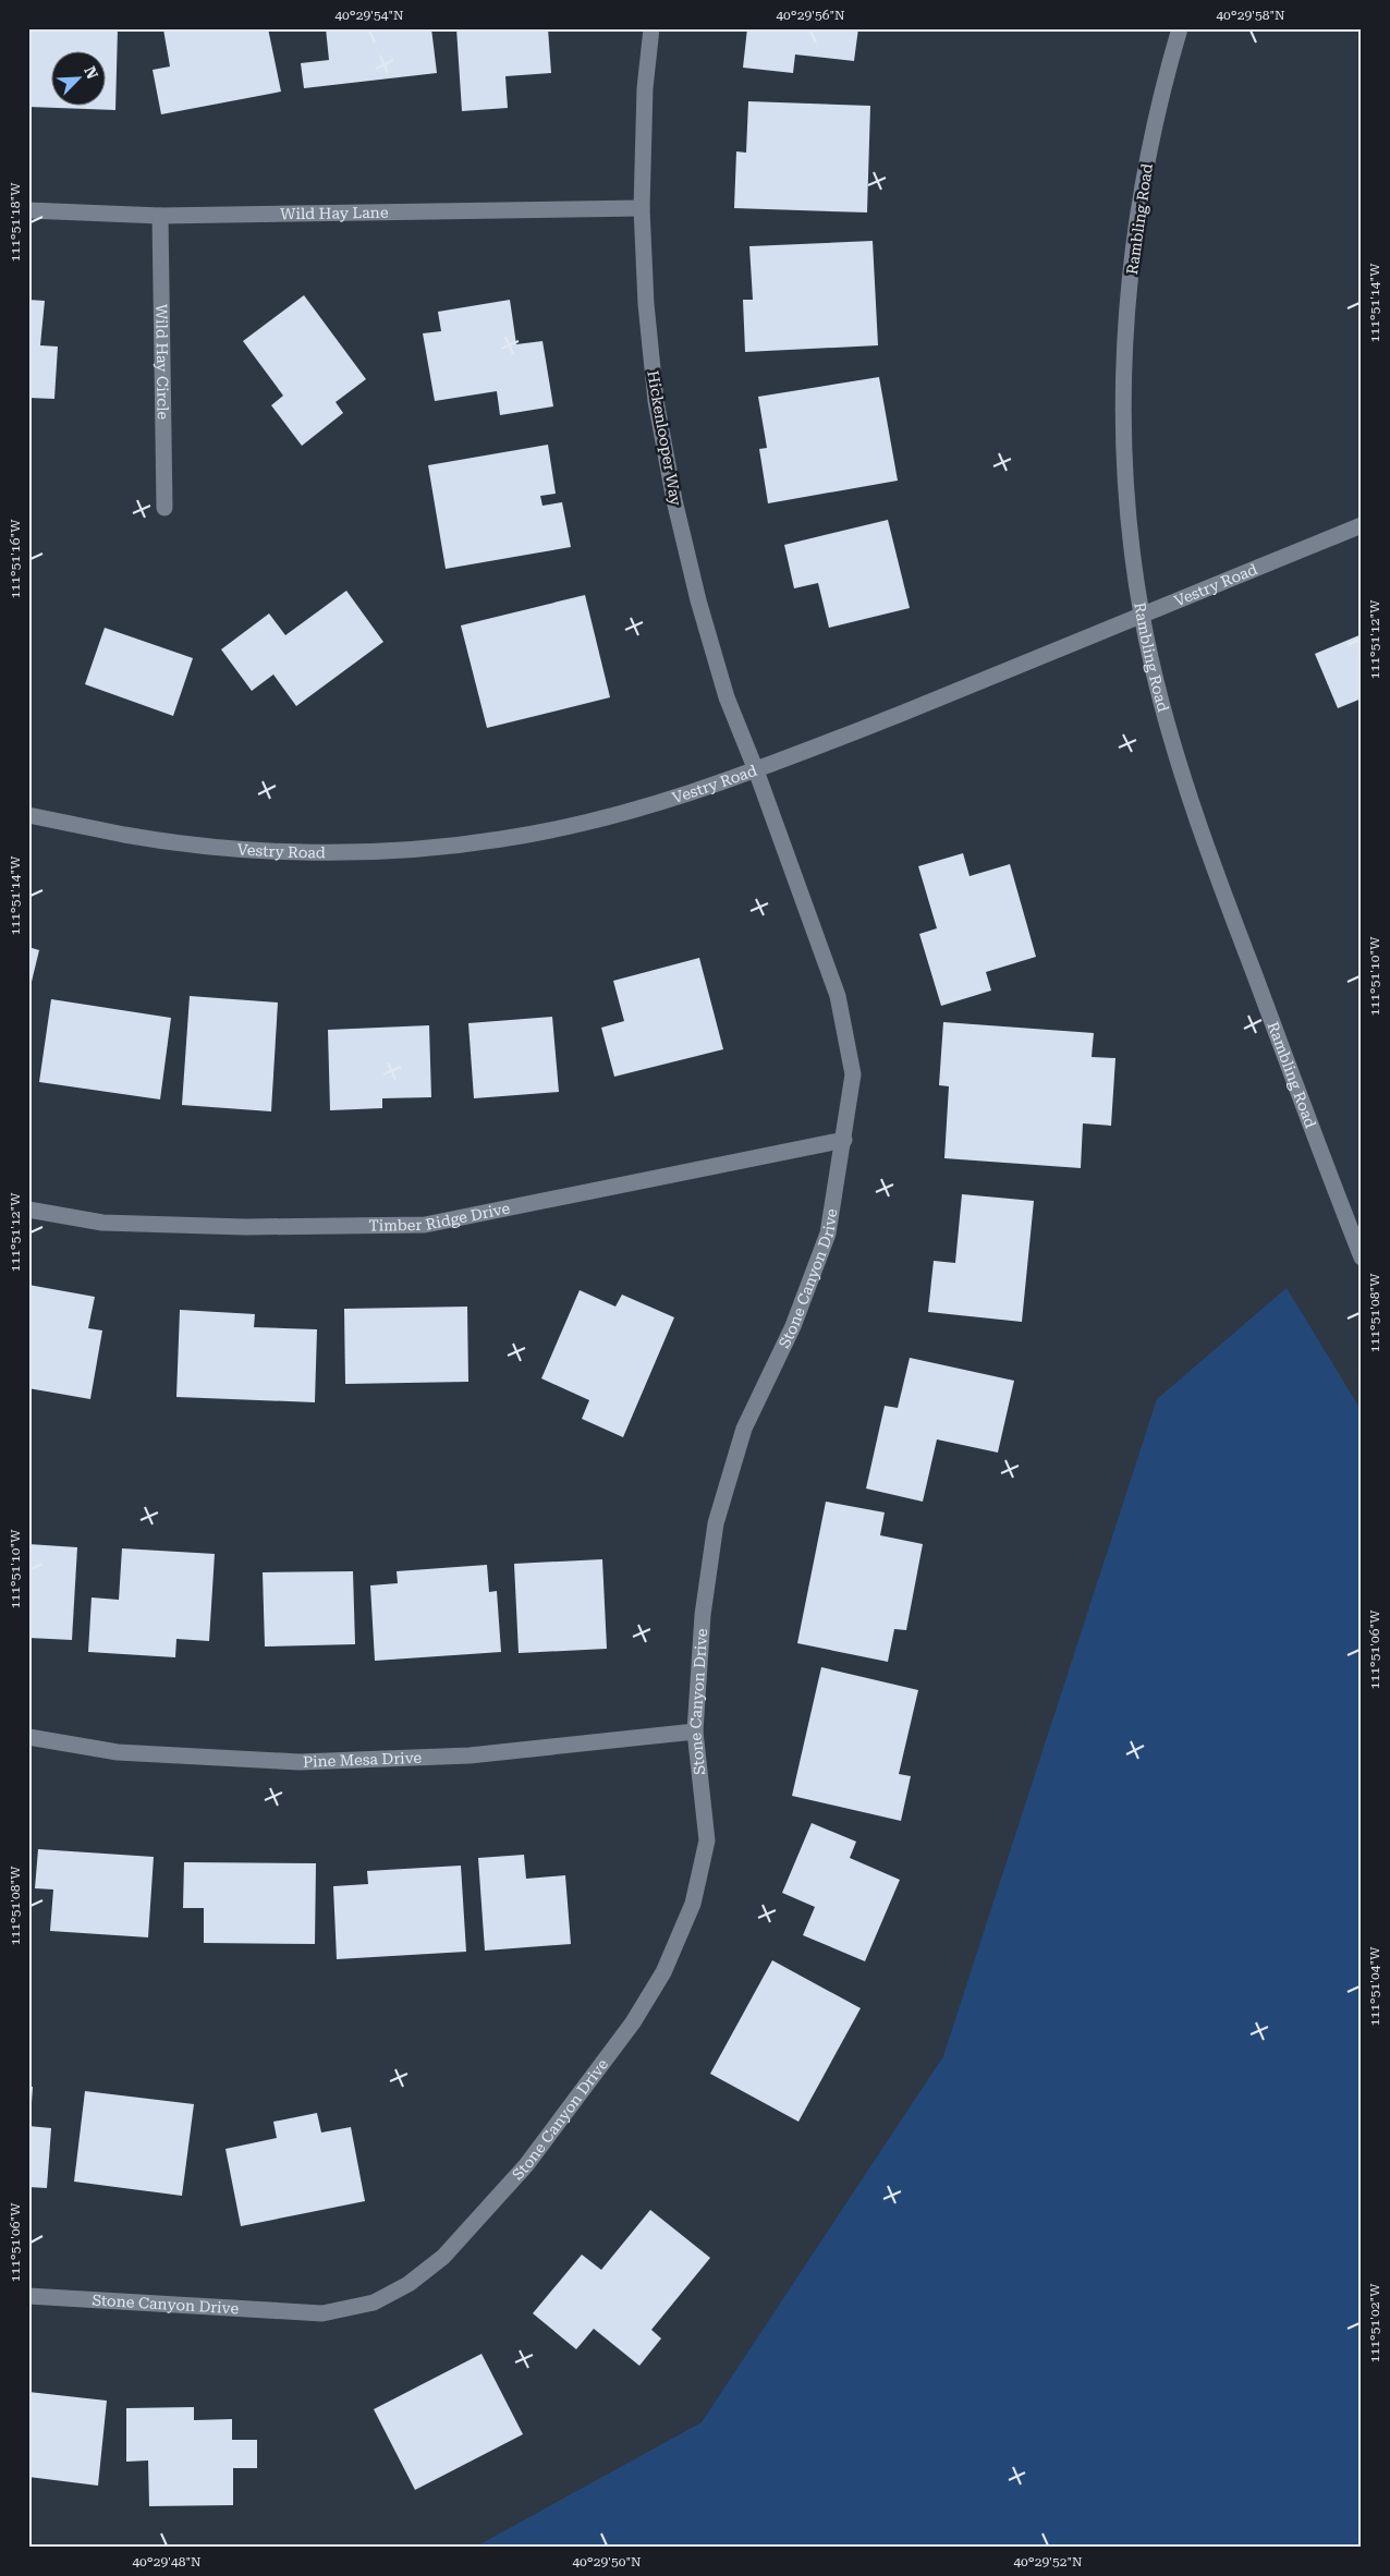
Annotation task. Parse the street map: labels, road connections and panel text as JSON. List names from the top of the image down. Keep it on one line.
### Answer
{"streets":{"street":["Wild Hay Lane","Rambling Road","Wild Hay Circle","Hickenlooper Way","Vestry Road","Timber Ridge Drive","Stone Canyon Drive","Pine Mesa Drive"]},"crossings":[["Wild Hay Lane","Wild Hay Circle"],["Wild Hay Lane","Hickenlooper Way"],["Rambling Road","Vestry Road"],["Hickenlooper Way","Vestry Road"],["Hickenlooper Way","Stone Canyon Drive"],["Vestry Road","Stone Canyon Drive"],["Timber Ridge Drive","Stone Canyon Drive"],["Stone Canyon Drive","Pine Mesa Drive"]],"north":"top right","coordinates":["40°29'54\"N","40°29'56\"N","40°29'58\"N","111°51'18\"W","111°51'14\"W","111°51'16\"W","111°51'12\"W","111°51'10\"W","111°51'08\"W","111°51'06\"W","111°51'04\"W","111°51'02\"W","40°29'48\"N","40°29'50\"N","40°29'52\"N"]}
